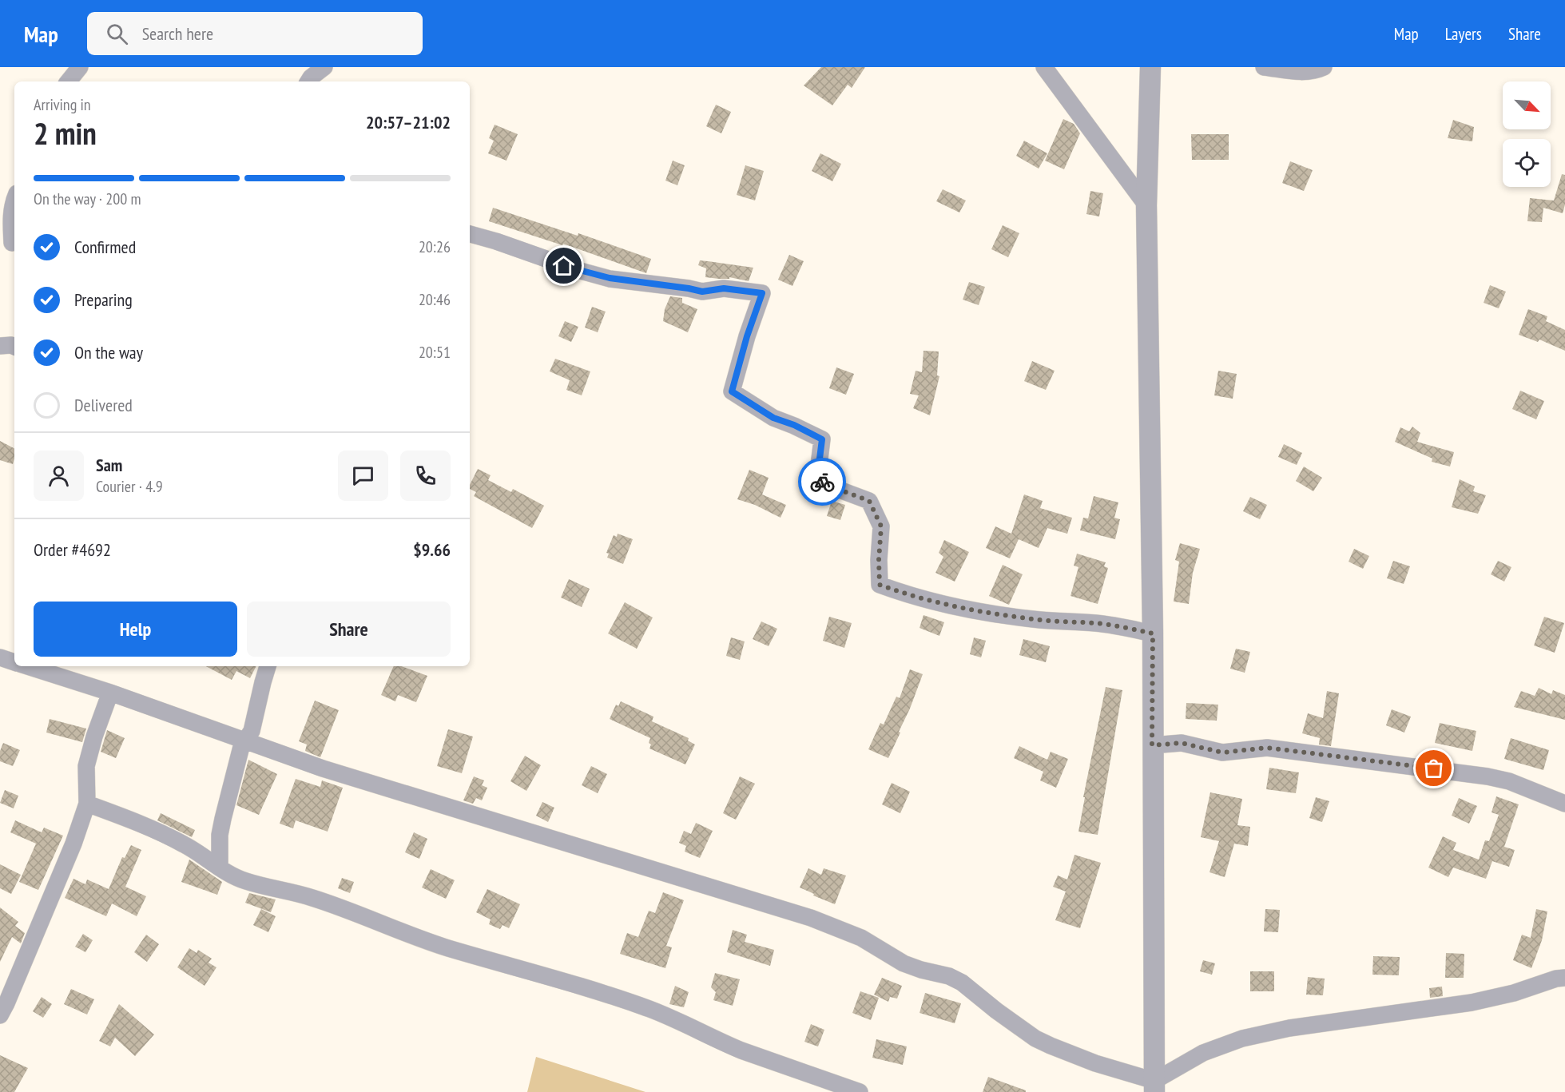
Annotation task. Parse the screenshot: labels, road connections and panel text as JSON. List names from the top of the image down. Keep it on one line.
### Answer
{"north":"bottom right","page":{"header":"Map","search":"Search here","nav":["Map","Layers","Share"],"heading":["2 min","Arriving in","20:57–21:02"],"panel":["Sam","Courier · 4.9","Order #4692","$9.66"],"bar":"On the way · 200 m","list":[["Confirmed","20:26"],["Preparing","20:46"],["On the way","20:51"],"Delivered"],"buttons":["Help","Share"]}}
